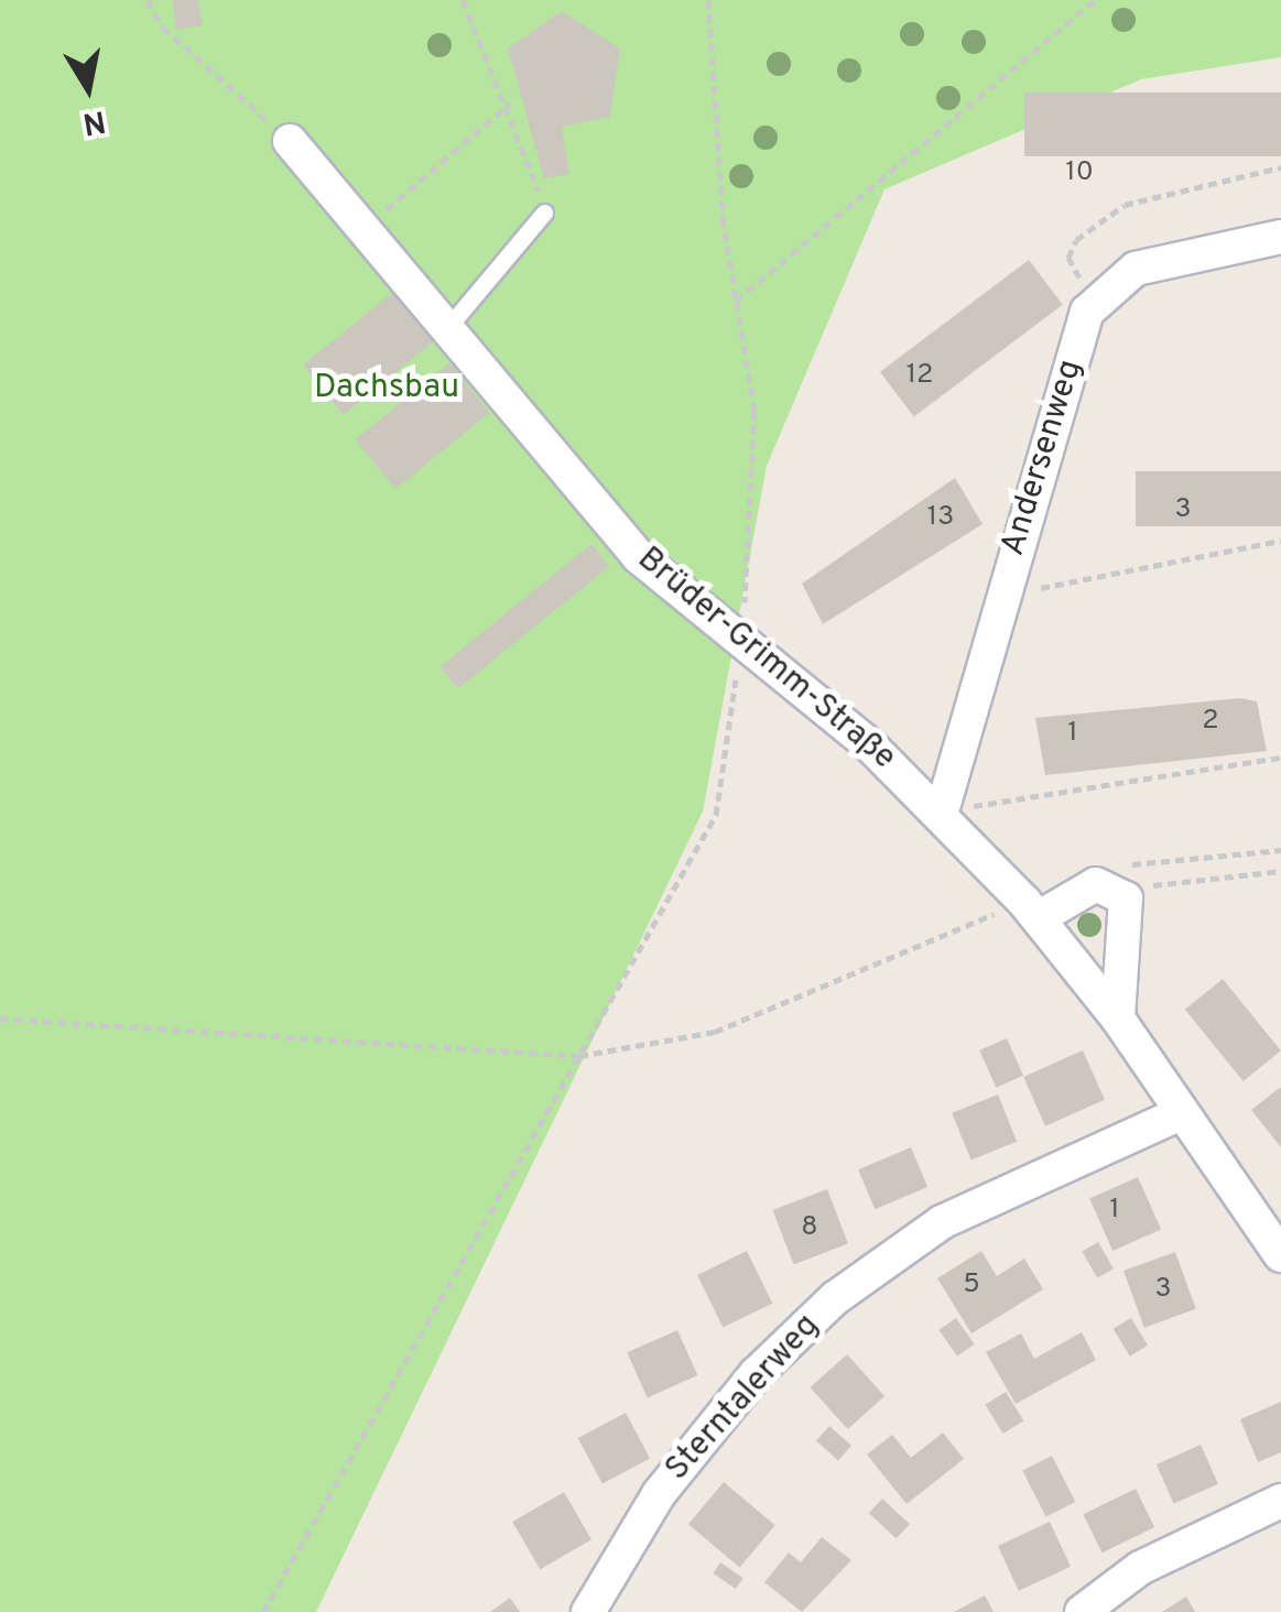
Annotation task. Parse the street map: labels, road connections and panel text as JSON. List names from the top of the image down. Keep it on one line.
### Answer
{"streets":{"street":["Andersenweg","Brüder-Grimm-Straße","Sterntalerweg"]},"crossings":[["Andersenweg","Brüder-Grimm-Straße"],["Brüder-Grimm-Straße","Sterntalerweg"]],"parks":["Dachsbau"],"house_numbers":["10","12","3","13","2","1","1","8","5","3"],"north":"bottom"}
